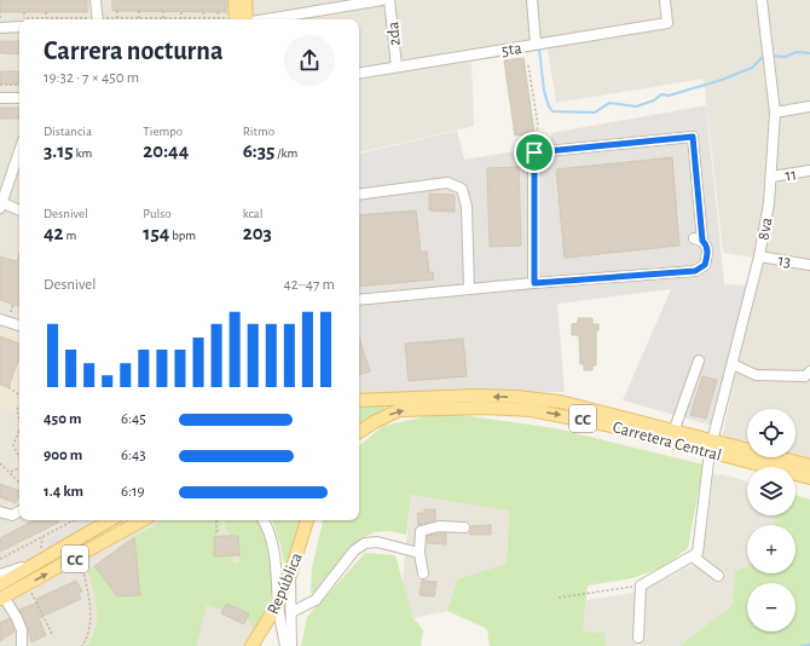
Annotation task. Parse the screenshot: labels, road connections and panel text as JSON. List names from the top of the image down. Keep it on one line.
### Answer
{"streets":{"main road":["CC","Carretera Central","República"],"street":["2da","5ta","11","8va","13"]},"crossings":[["2da","5ta"],["11","8va"],["8va","13"],["8va","Carretera Central"]],"page":{"heading":["Carrera nocturna","19:32 · 7 × 450 m"],"stats":[["Distancia","3.15 km"],["Tiempo","20:44"],["Ritmo","6:35 /km"],["Desnivel","42 m"],["Pulso","154 bpm"],["kcal","203"]],"chart":["Desnivel","42–47 m"],"list":[{"name":"450 m","note":"6:45"},{"name":"900 m","note":"6:43"},{"name":"1.4 km","note":"6:19"}],"map_buttons":["+","−"]}}
